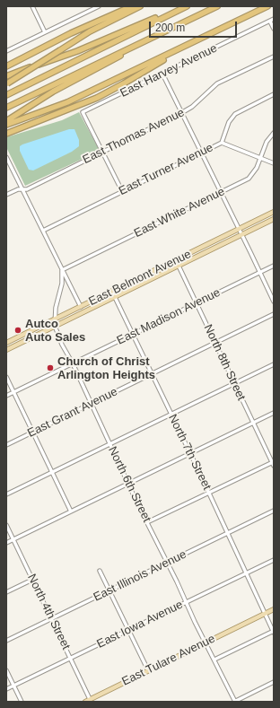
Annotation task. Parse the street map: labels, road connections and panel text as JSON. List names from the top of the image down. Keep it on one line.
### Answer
{"streets":{"main road":["East Belmont Avenue","East Tulare Avenue"],"street":["East Harvey Avenue","East Thomas Avenue","East Turner Avenue","East White Avenue","East Madison Avenue","North 8th Street","East Grant Avenue","North 7th Street","North 6th Street","East Illinois Avenue","North 4th Street","East Iowa Avenue"]},"crossings":[["East Harvey Avenue","East Thomas Avenue"],["East Belmont Avenue","North 8th Street"],["East Belmont Avenue","North 7th Street"],["East Belmont Avenue","North 6th Street"],["East Madison Avenue","North 8th Street"],["East Madison Avenue","North 7th Street"],["East Madison Avenue","North 6th Street"],["North 8th Street","East Grant Avenue"],["East Grant Avenue","North 7th Street"],["East Grant Avenue","North 6th Street"],["North 7th Street","East Illinois Avenue"],["North 7th Street","East Iowa Avenue"],["North 7th Street","East Tulare Avenue"],["North 6th Street","East Illinois Avenue"],["North 6th Street","East Iowa Avenue"],["North 6th Street","East Tulare Avenue"],["East Illinois Avenue","North 4th Street"],["North 4th Street","East Iowa Avenue"],["North 4th Street","East Tulare Avenue"]],"places":["Autco Auto Sales","Church of Christ Arlington Heights"],"scale_bar":"200 m"}
